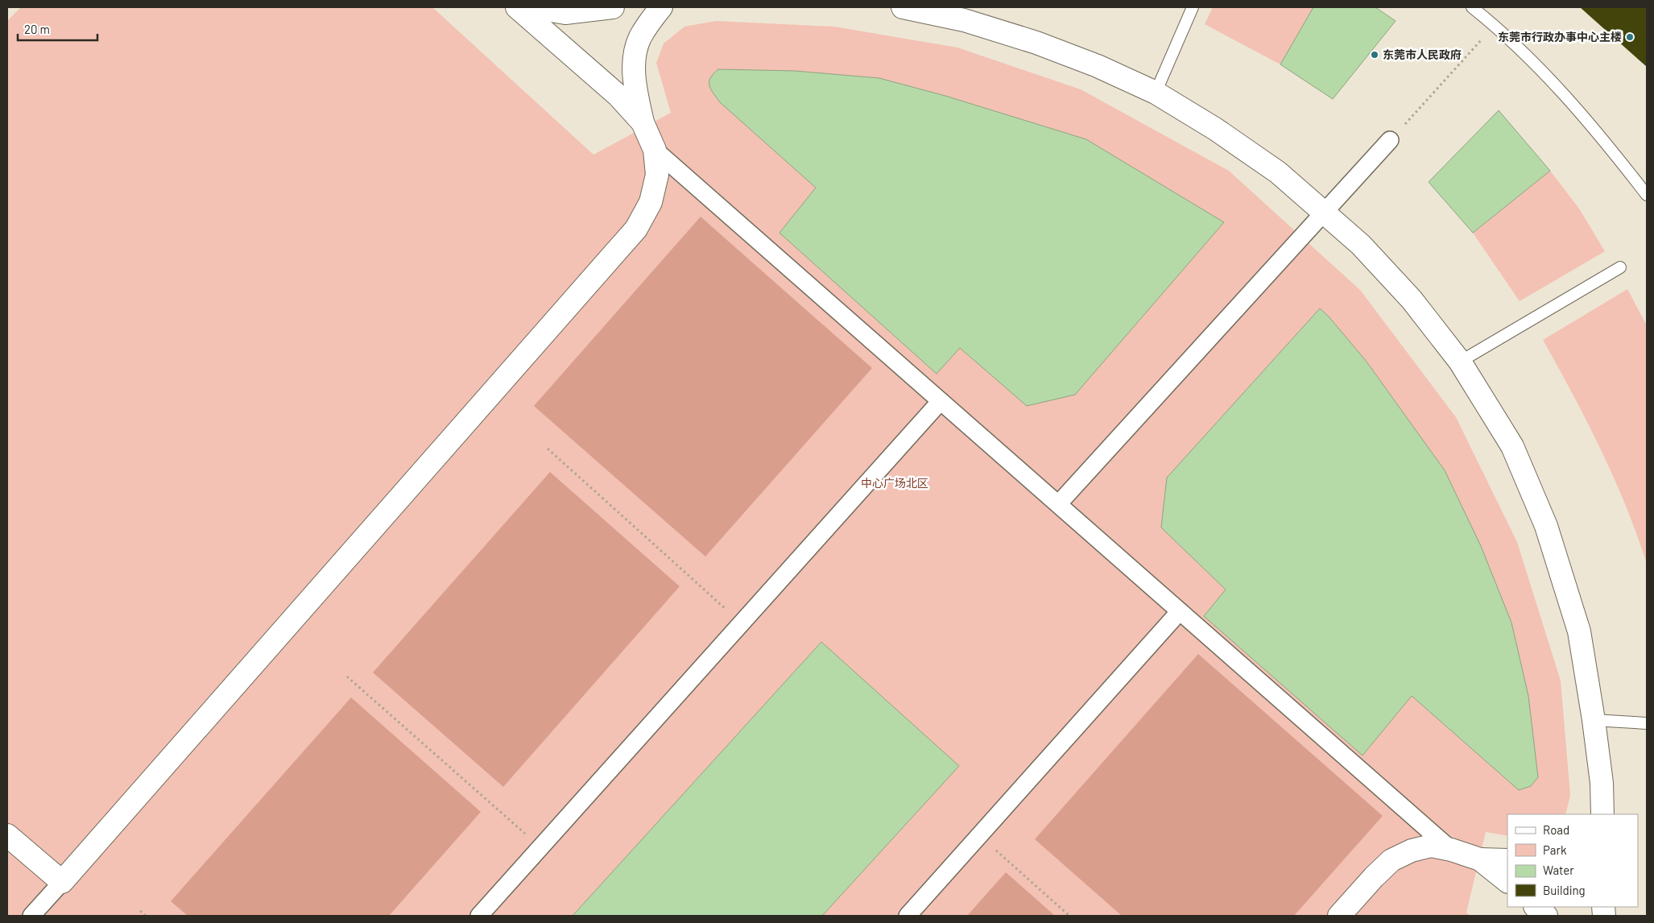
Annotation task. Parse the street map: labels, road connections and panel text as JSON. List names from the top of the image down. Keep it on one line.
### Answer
{"parks":["中心广场北区"],"places":["东莞市行政办事中心主楼","东莞市人民政府"],"legend":["Road","Park","Water","Building"],"scale_bar":"20 m"}
